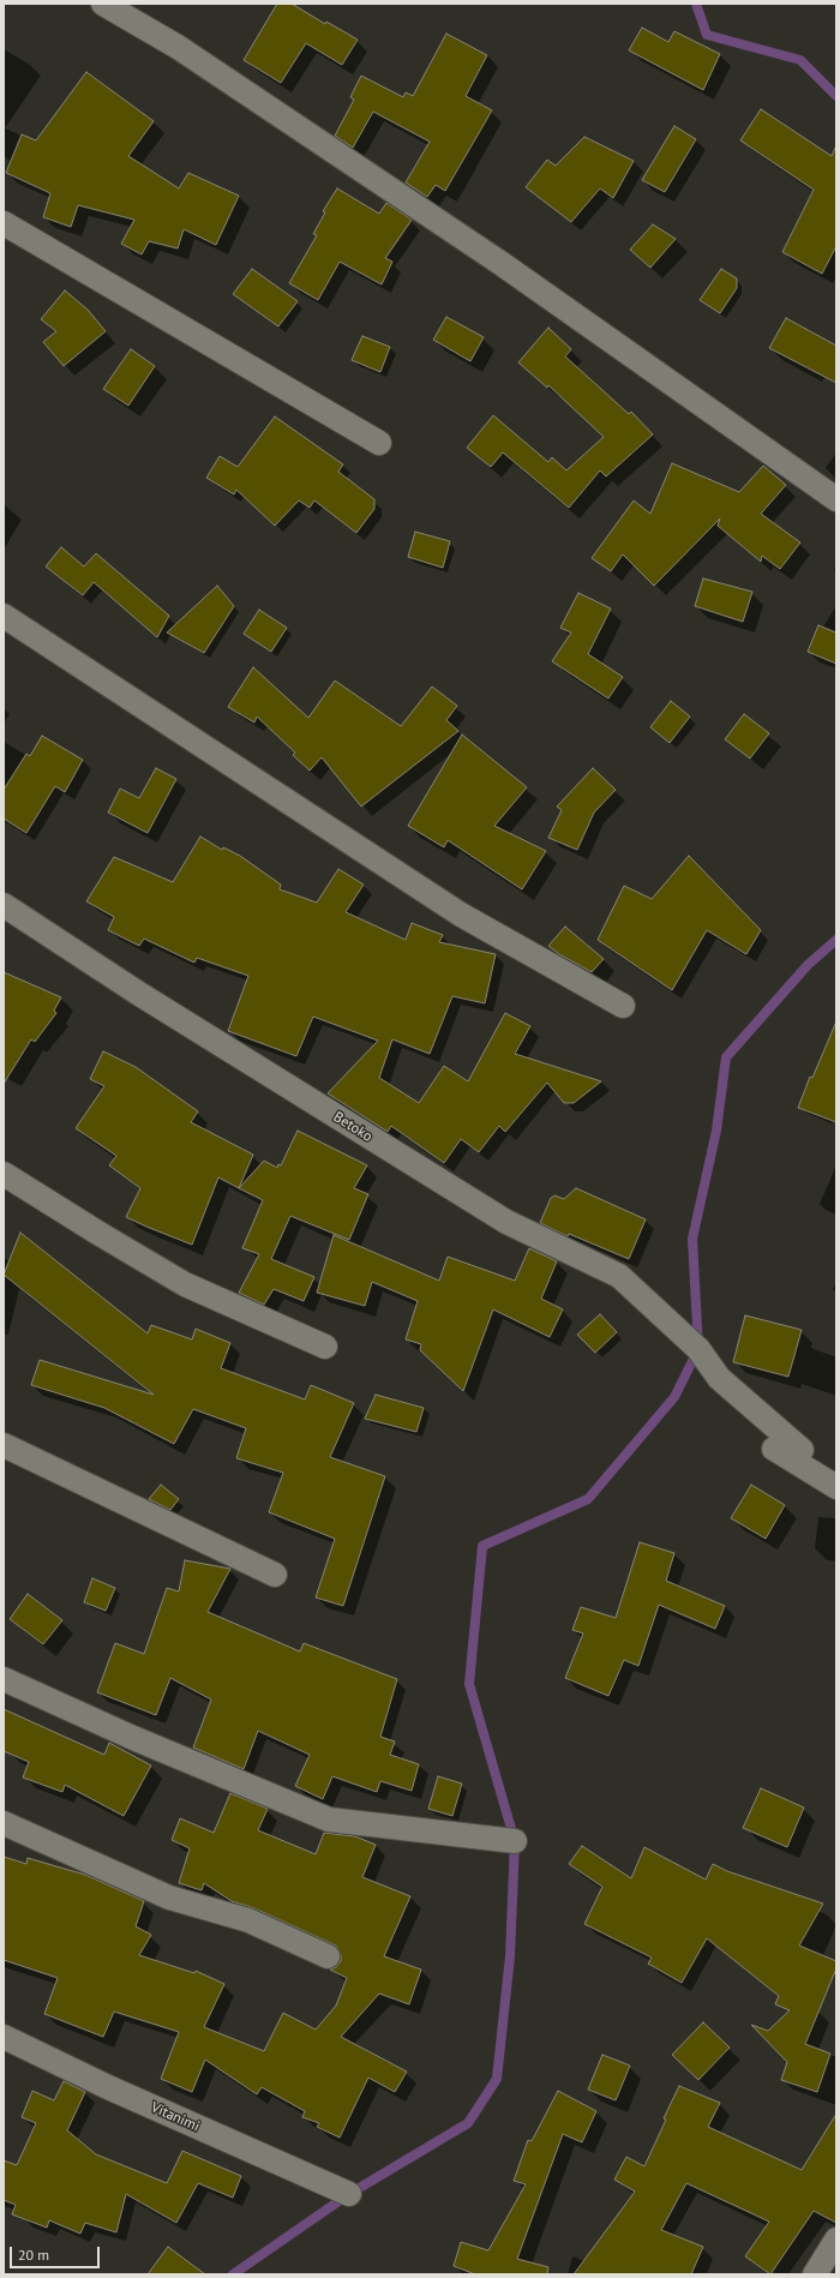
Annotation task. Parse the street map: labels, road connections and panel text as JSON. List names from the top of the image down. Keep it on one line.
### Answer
{"streets":{"street":["Betoko","Vitanimi"]},"scale_bar":"20 m"}
